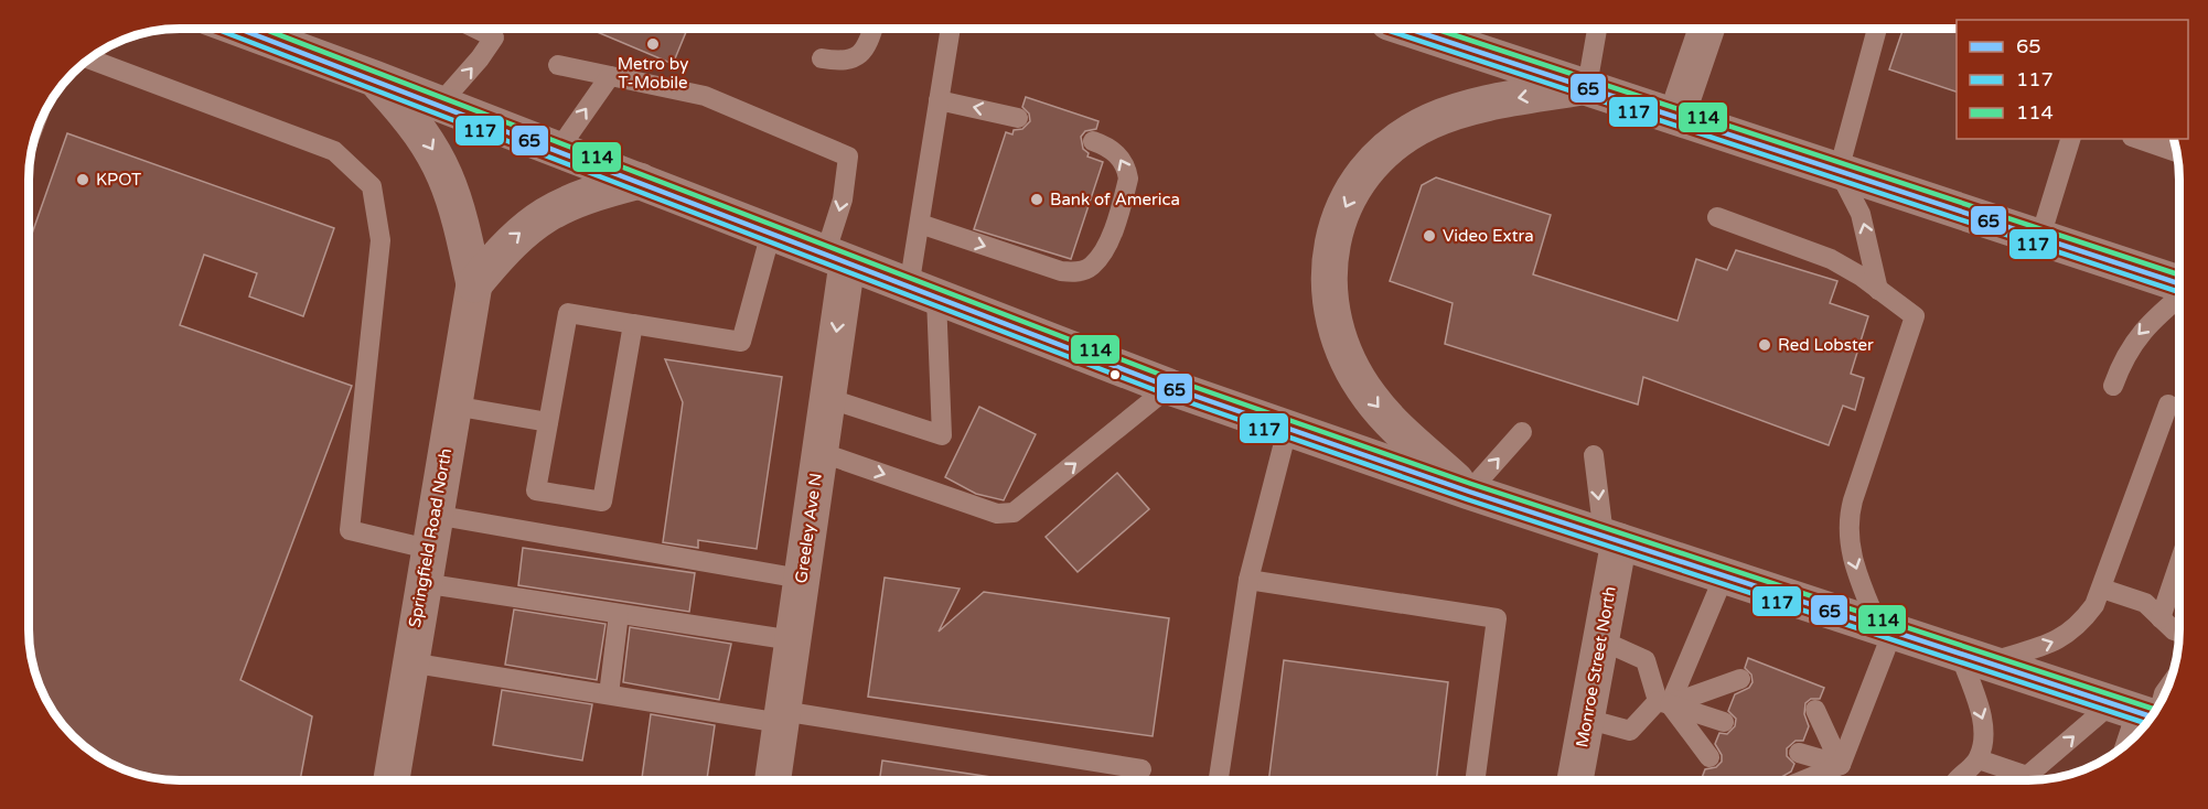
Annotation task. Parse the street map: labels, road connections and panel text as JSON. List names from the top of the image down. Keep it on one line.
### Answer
{"streets":{"street":["Greeley Ave N","Springfield Road North","Monroe Street North"]},"places":["Metro by T-Mobile","KPOT","Bank of America","Video Extra","Red Lobster"],"lines":["transit line 65","transit line 117","transit line 114"],"legend":["65","117","114"]}
